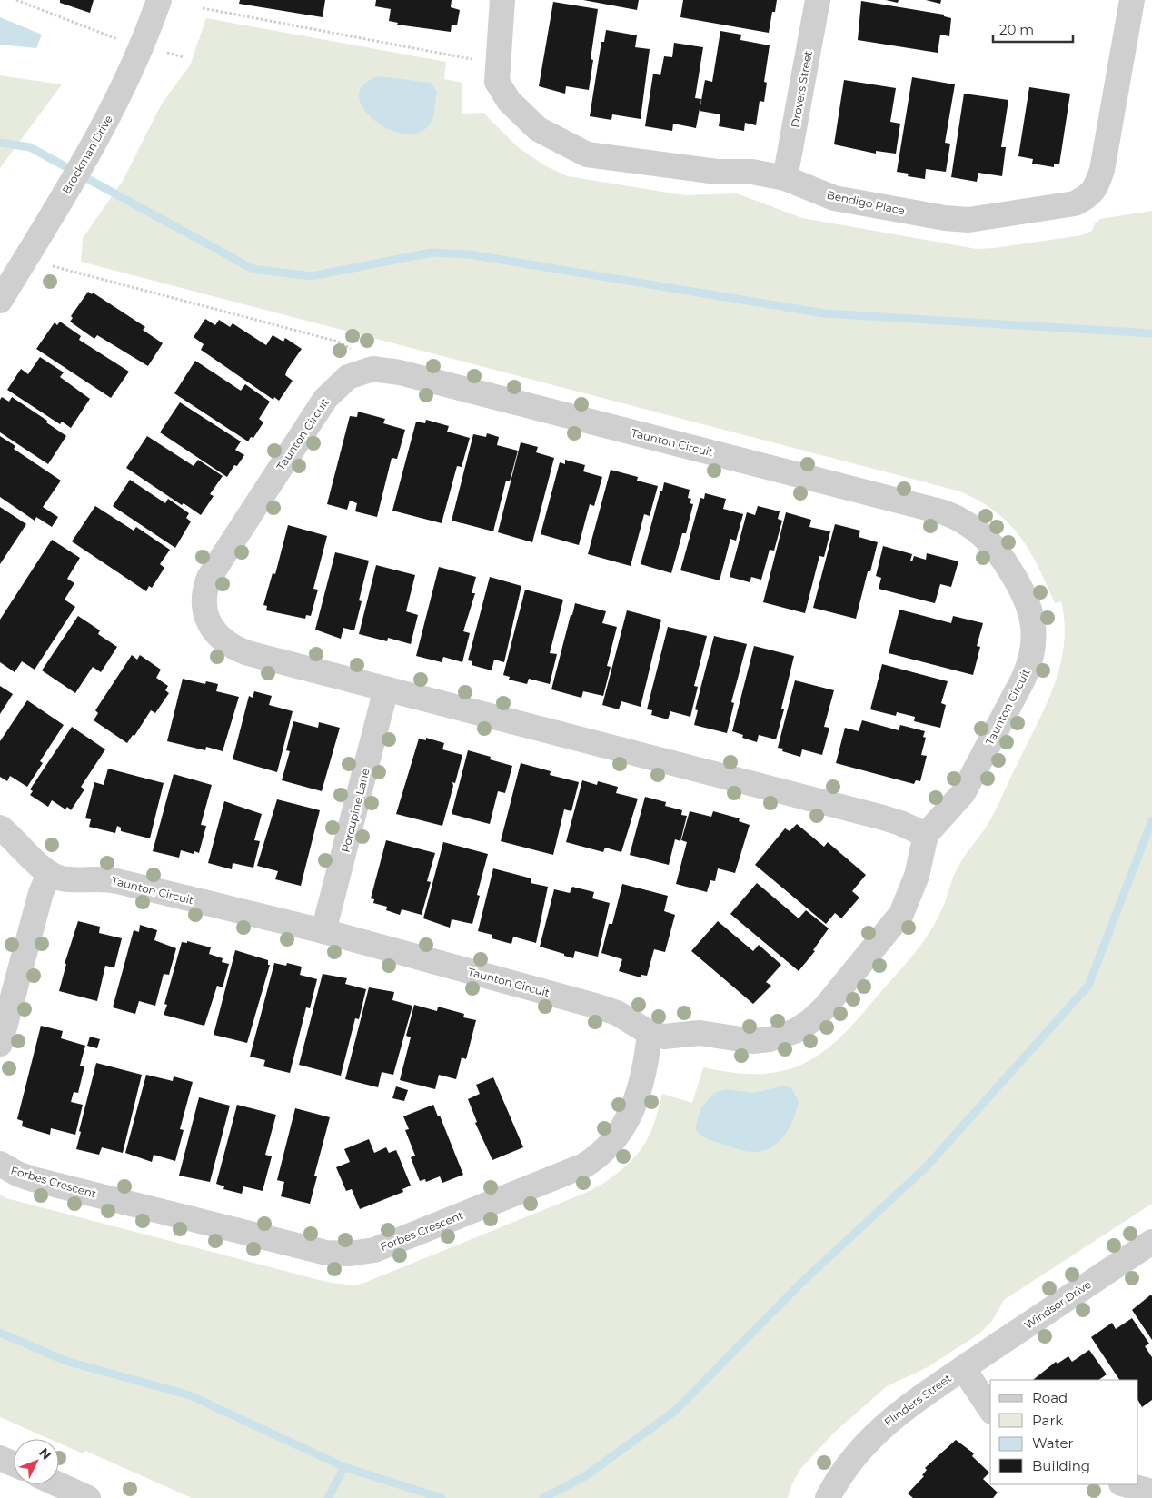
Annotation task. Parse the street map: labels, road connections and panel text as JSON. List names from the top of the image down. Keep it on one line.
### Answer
{"streets":{"street":["Drovers Street","Brockman Drive","Bendigo Place","Taunton Circuit","Porcupine Lane","Forbes Crescent","Windsor Drive","Flinders Street"]},"crossings":[["Drovers Street","Bendigo Place"],["Taunton Circuit","Porcupine Lane"],["Taunton Circuit","Forbes Crescent"],["Windsor Drive","Flinders Street"]],"legend":["Road","Park","Water","Building"],"scale_bar":"20 m","north":"top right"}
